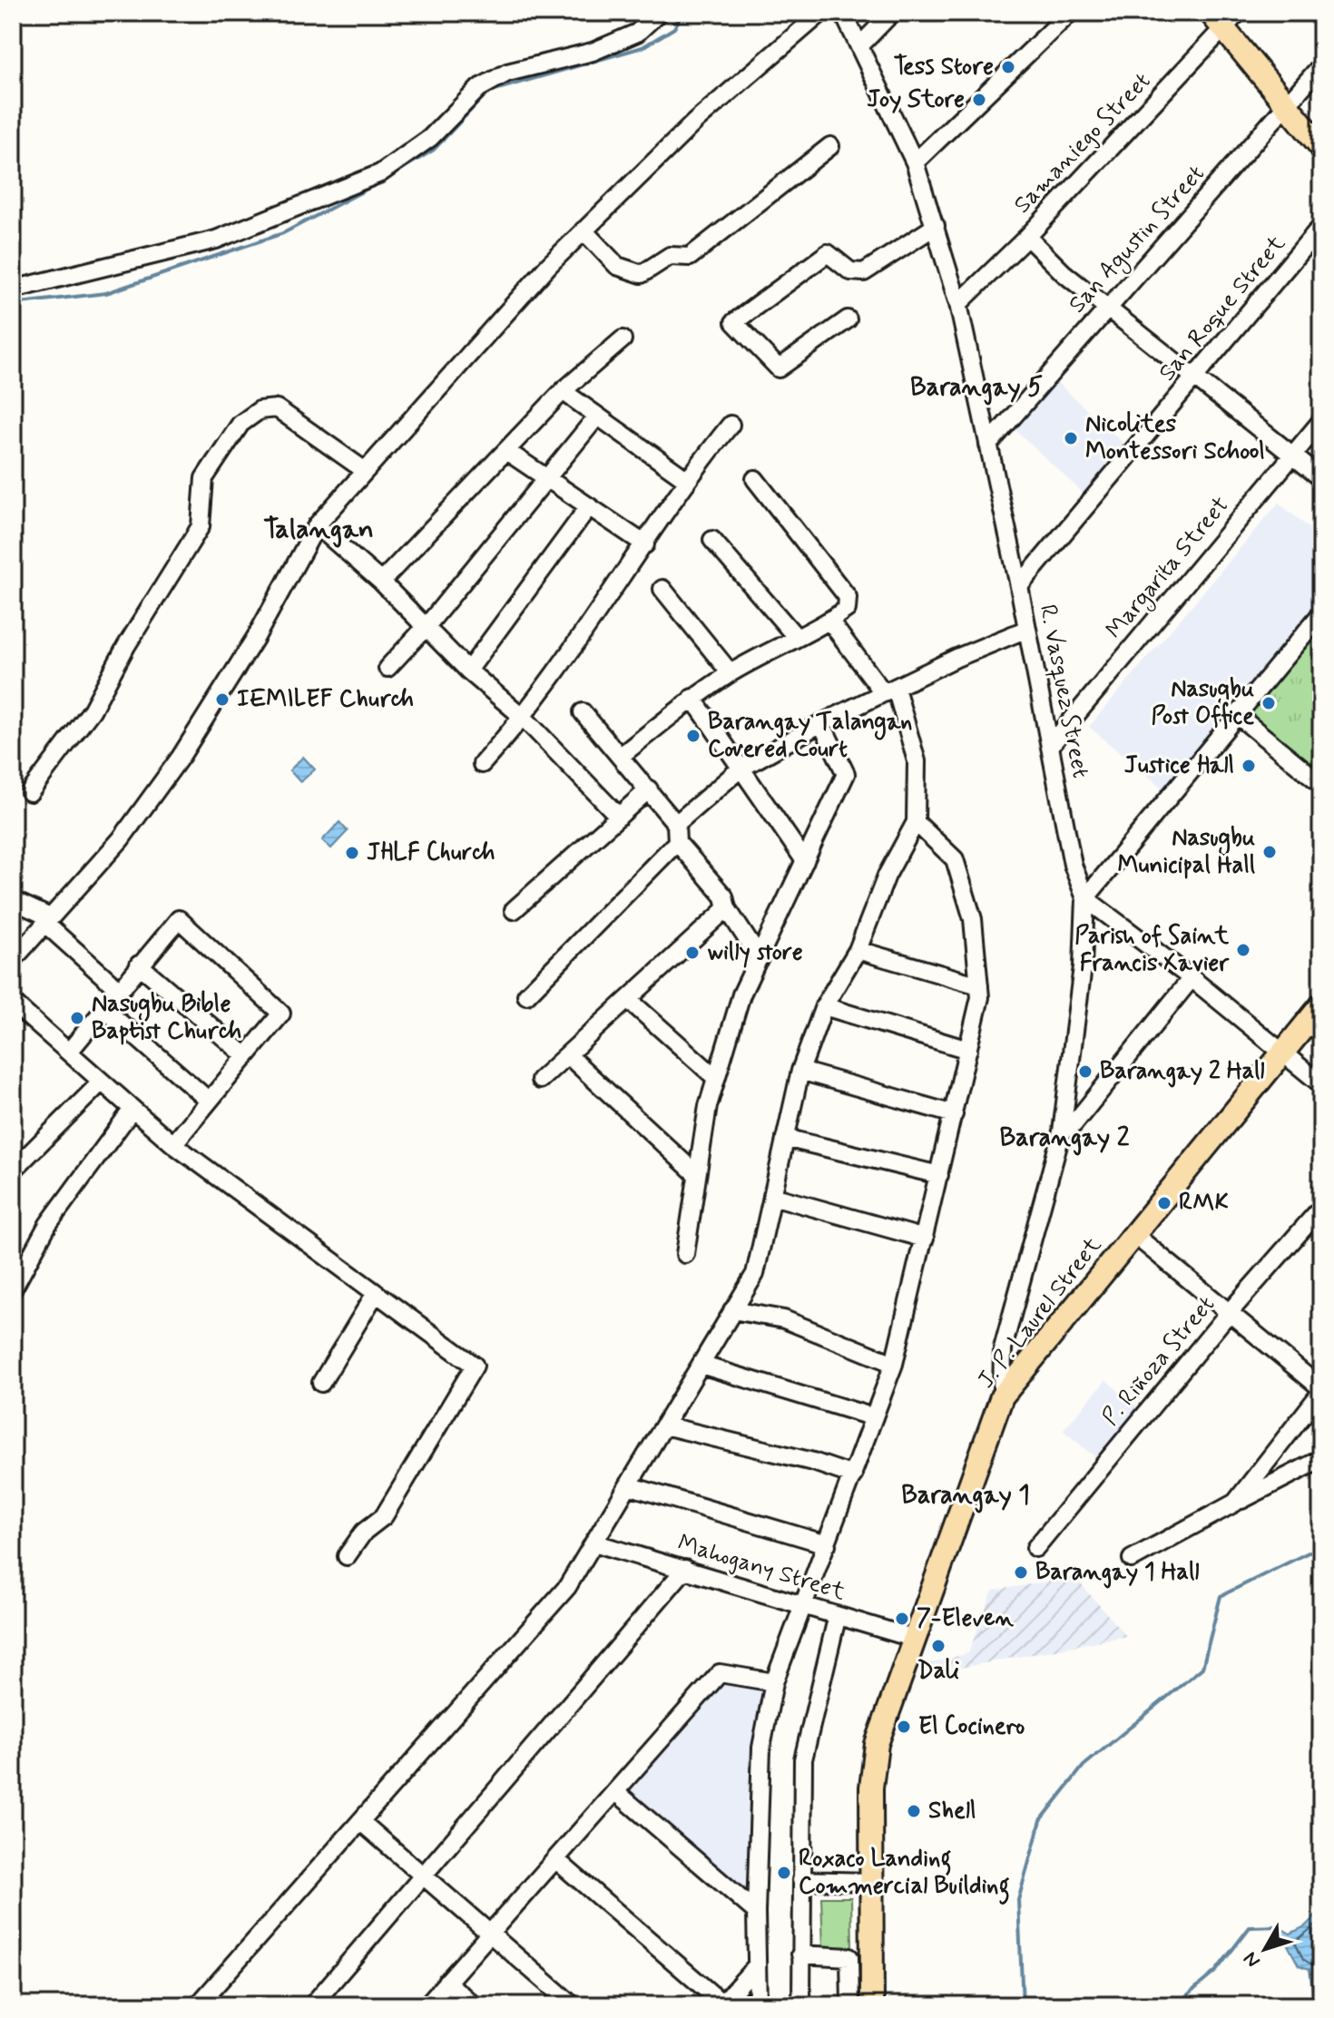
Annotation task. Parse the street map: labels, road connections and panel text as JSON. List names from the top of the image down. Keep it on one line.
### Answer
{"streets":{"main road":["J. P. Laurel Street"],"street":["Samaniego Street","San Agustin Street","San Roque Street","Margarita Street","R. Vasquez Street","P. Riñoza Street","Mahogany Street"]},"crossings":[["Samaniego Street","R. Vasquez Street"],["San Agustin Street","R. Vasquez Street"],["San Roque Street","R. Vasquez Street"],["Margarita Street","R. Vasquez Street"],["R. Vasquez Street","J. P. Laurel Street"],["J. P. Laurel Street","Mahogany Street"]],"districts":["Barangay 5","Talangan","Barangay 2","Barangay 1"],"places":["Tess Store","Joy Store","Nicolites Montessori School","IEMILEF Church","Nasugbu Post Office","Barangay Talangan Covered Court","Justice Hall","Nasugbu Municipal Hall","JHLF Church","Parish of Saint Francis Xavier","willy store","Nasugbu Bible Baptist Church","Barangay 2 Hall","RMK","Barangay 1 Hall","7-Eleven","Dali","El Cocinero","Shell","Roxaco Landing Commercial Building"],"north":"bottom left"}
